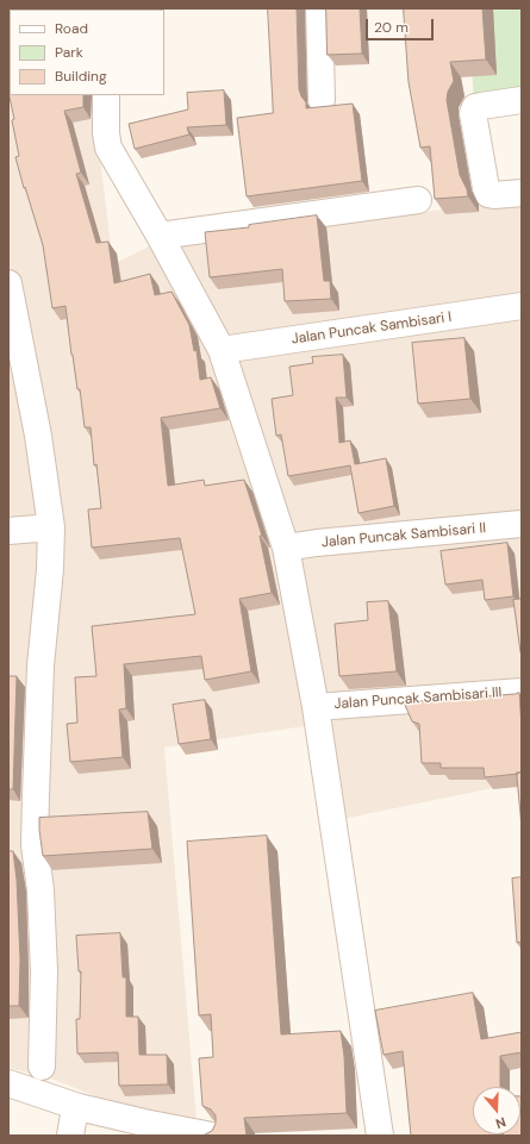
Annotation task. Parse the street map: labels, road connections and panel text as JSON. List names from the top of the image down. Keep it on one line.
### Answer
{"streets":{"street":["Jalan Puncak Sambisari I","Jalan Puncak Sambisari II","Jalan Puncak Sambisari III"]},"legend":["Road","Park","Building"],"scale_bar":"20 m","north":"bottom"}
